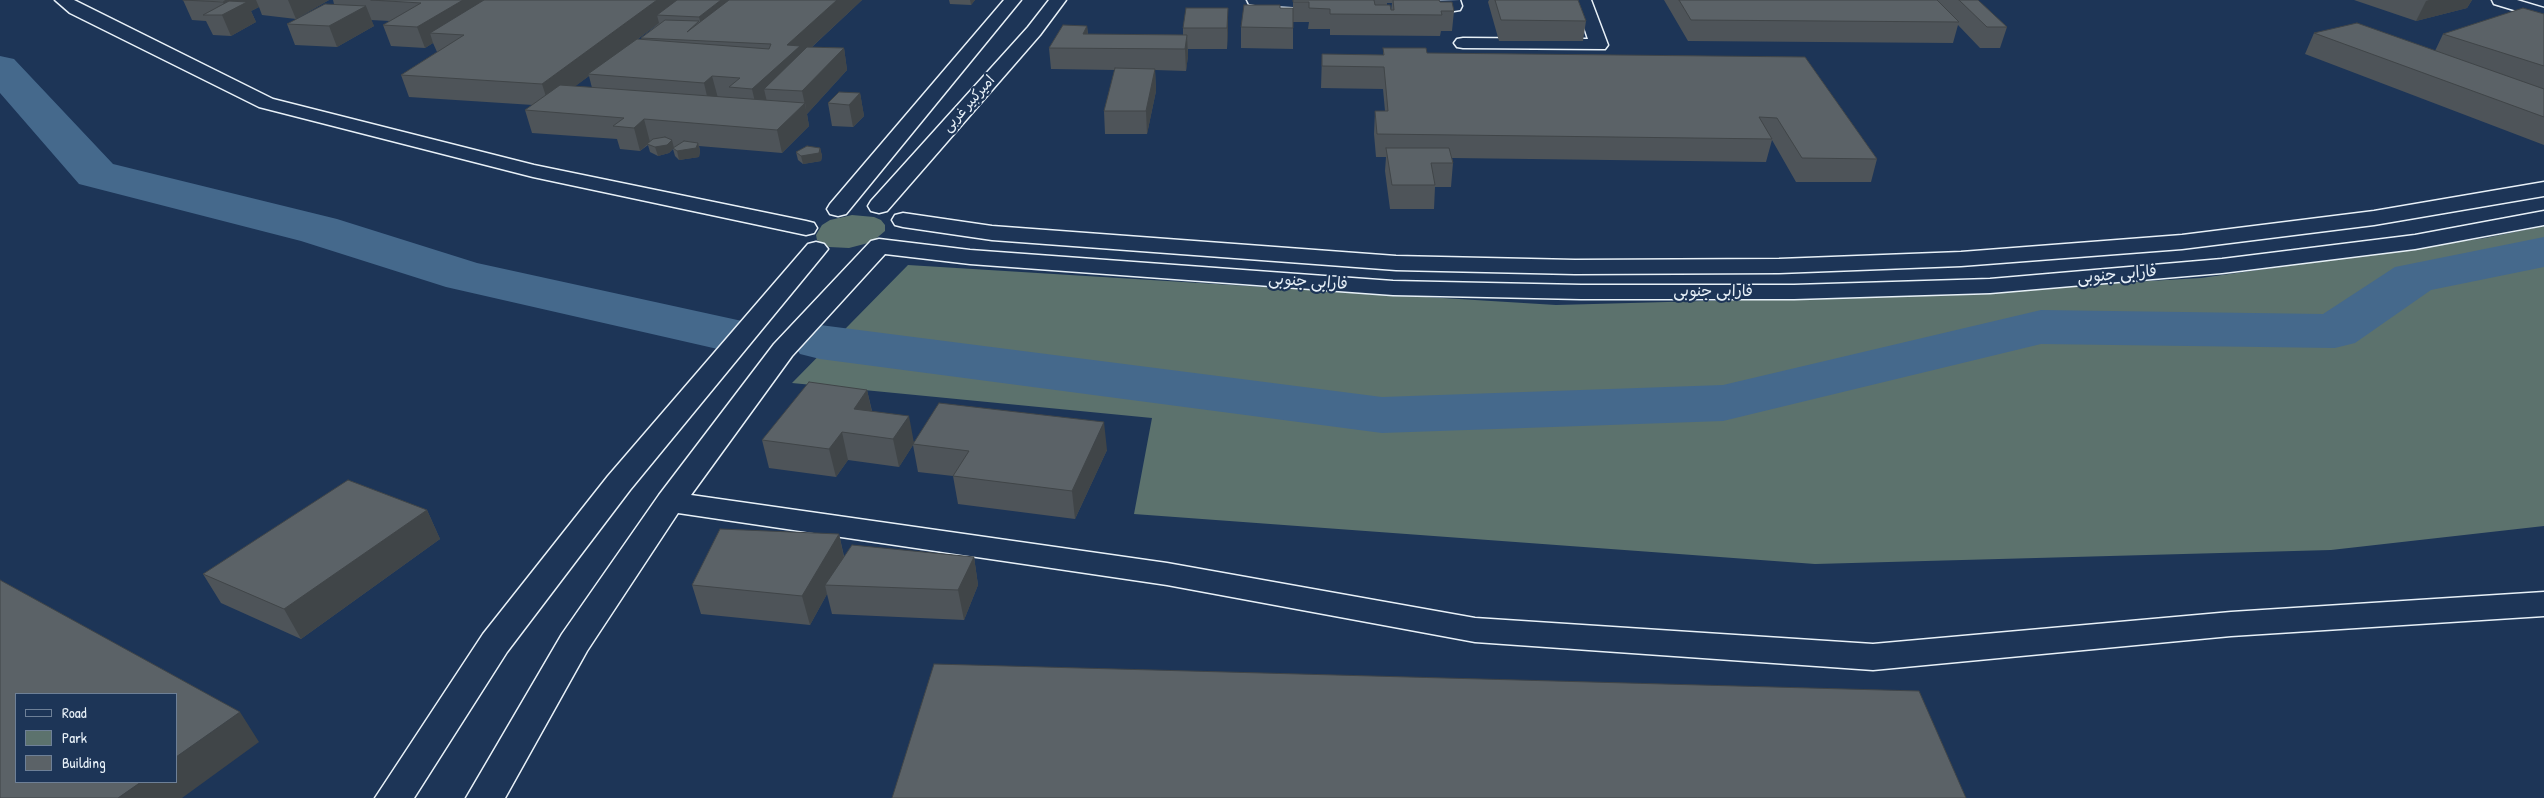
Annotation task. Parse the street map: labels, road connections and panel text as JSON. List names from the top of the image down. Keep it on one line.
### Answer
{"streets":{"street":["امیرکبیر غربی","فارابی جنوبی"]},"legend":["Road","Park","Building"]}
